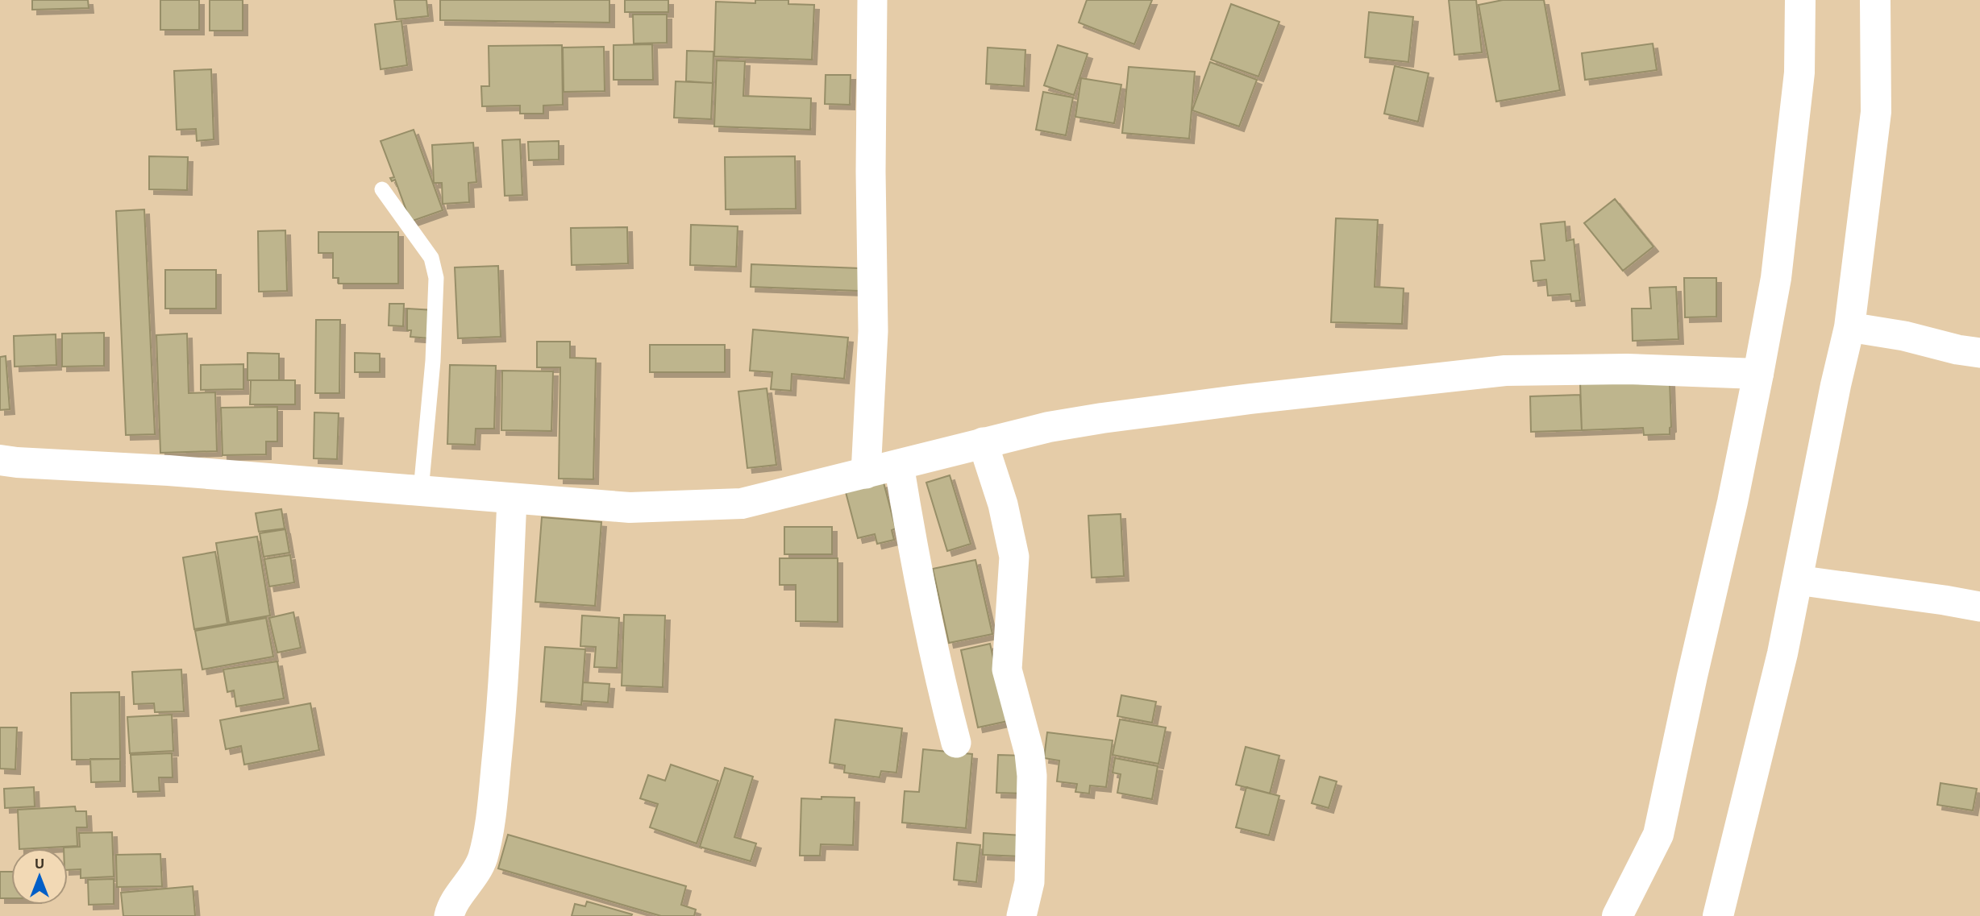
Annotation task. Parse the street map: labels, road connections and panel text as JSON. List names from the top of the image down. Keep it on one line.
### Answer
{"north":"top"}
